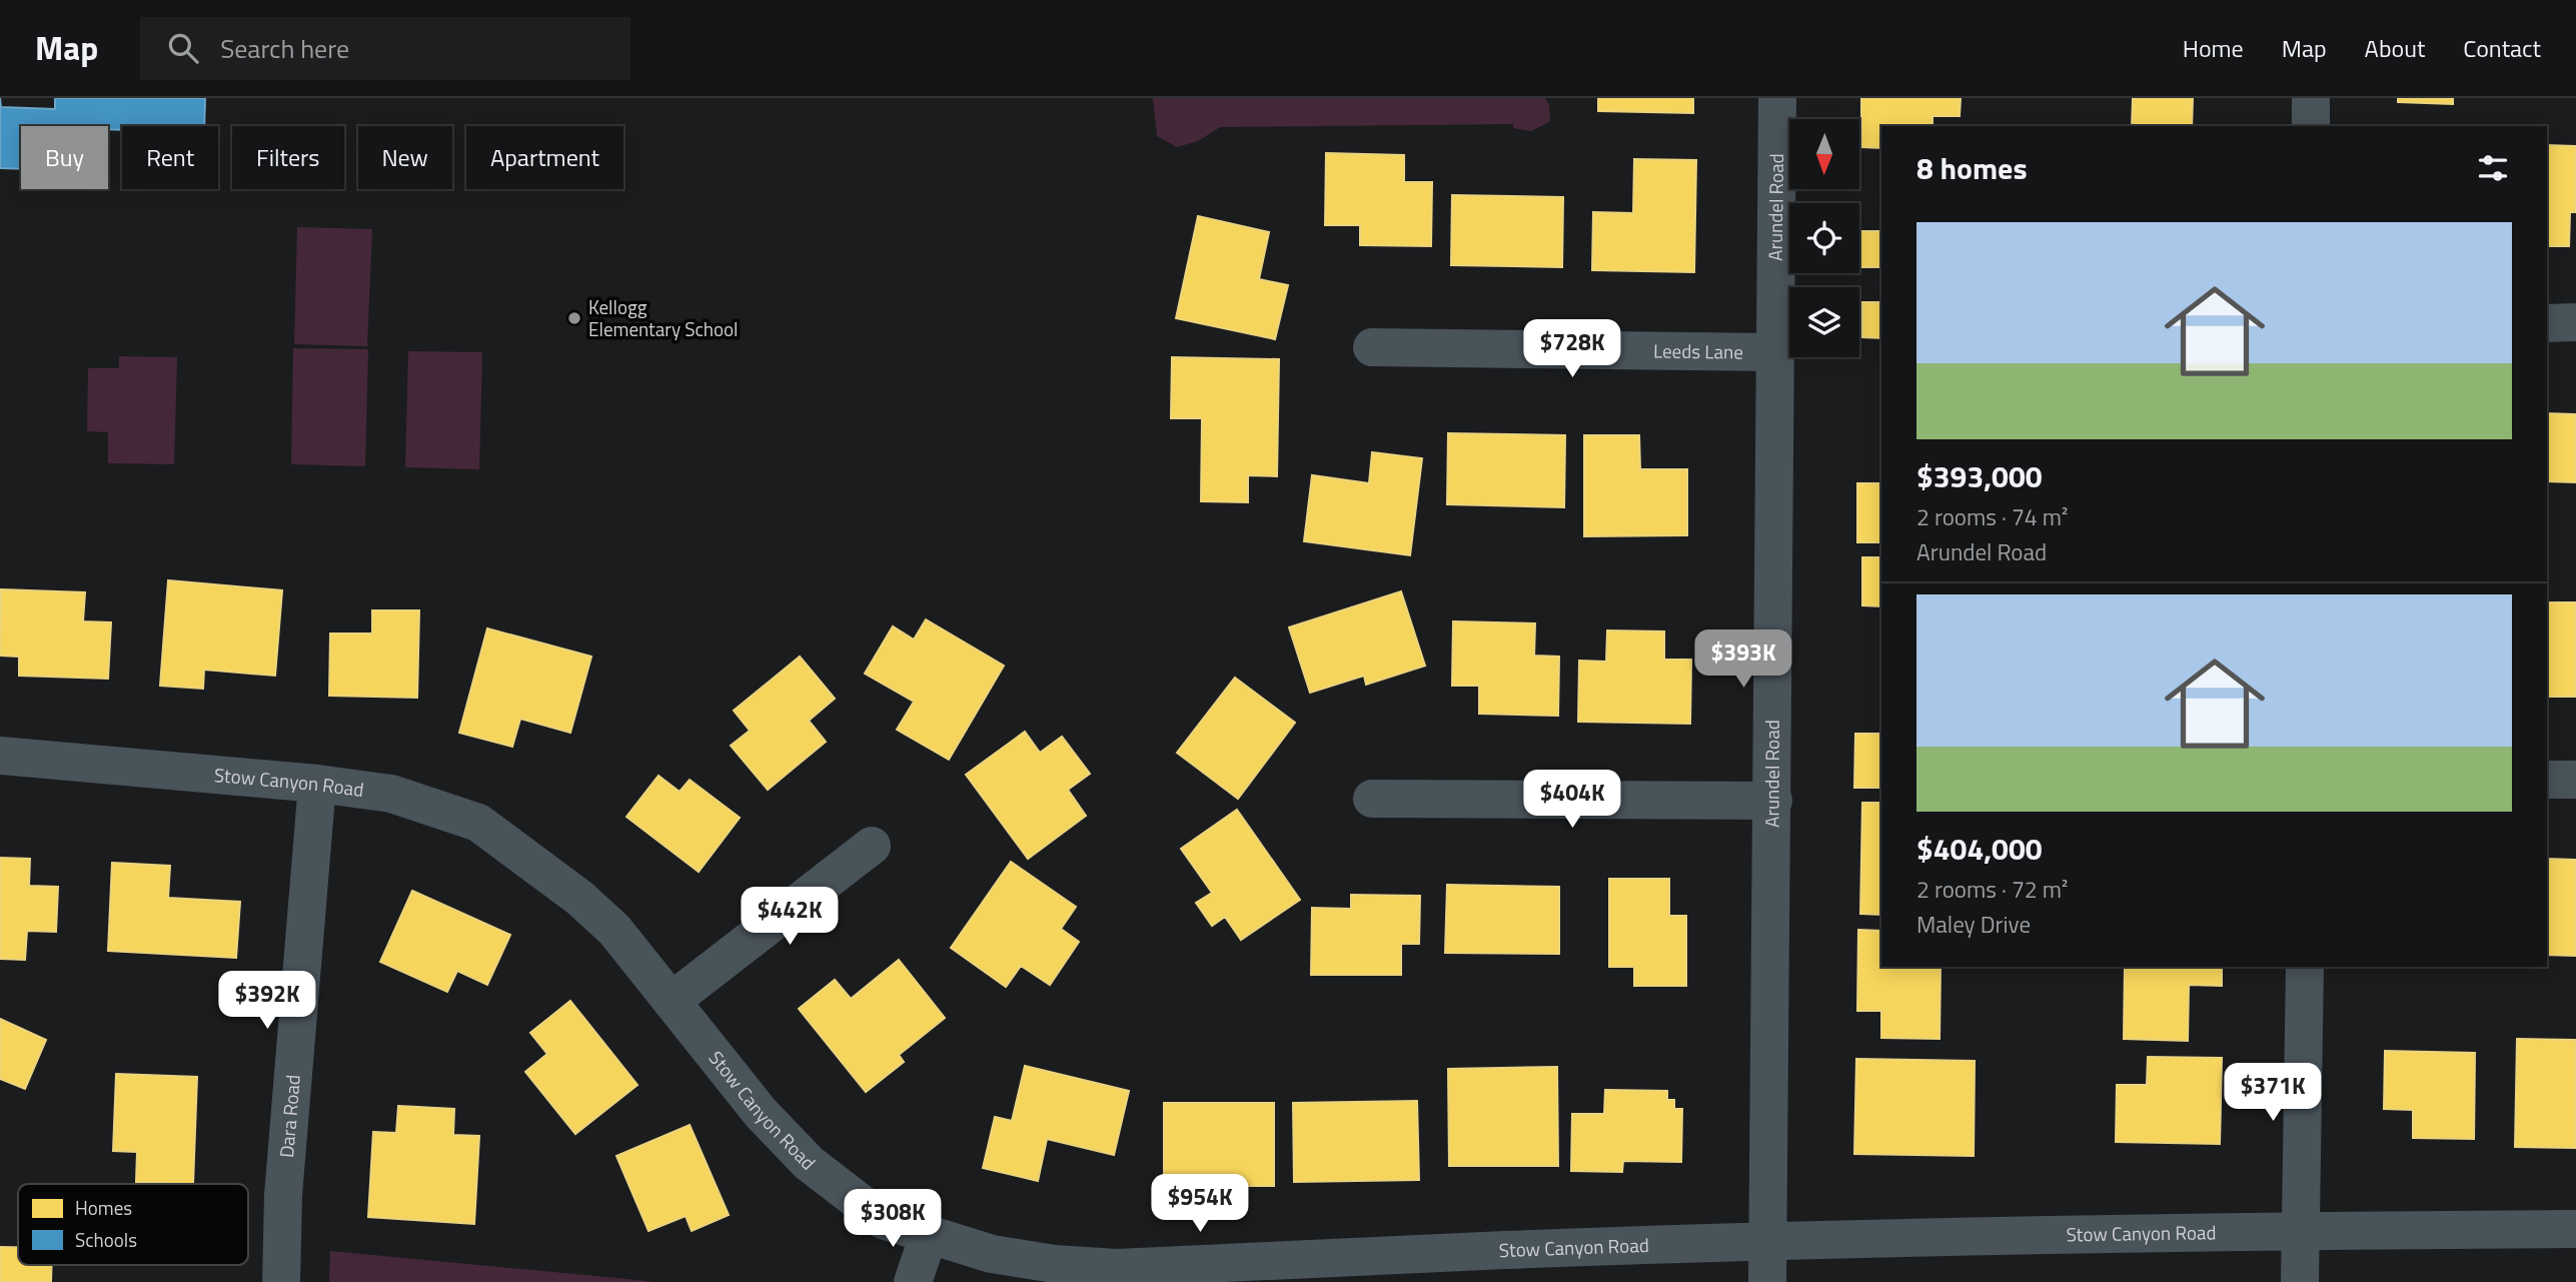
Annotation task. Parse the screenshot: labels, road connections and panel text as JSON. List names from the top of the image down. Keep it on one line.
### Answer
{"streets":{"street":["Arundel Road","Leeds Lane","Stow Canyon Road","Dara Road"]},"crossings":[["Arundel Road","Leeds Lane"],["Arundel Road","Stow Canyon Road"],["Stow Canyon Road","Dara Road"]],"places":["Kellogg Elementary School"],"legend":["Homes","Schools"],"north":"bottom","page":{"header":"Map","search":"Search here","nav":["Home","Map","About","Contact"],"chip":["Buy","Rent","Filters","New","Apartment"],"heading":"8 homes","list":[{"name":"$393,000","note":"2 rooms · 74 m² · Arundel Road"},{"name":"$404,000","note":"2 rooms · 72 m² · Maley Drive"}],"price":["$728K","$393K","$404K","$442K","$392K","$371K","$954K","$308K"]}}
